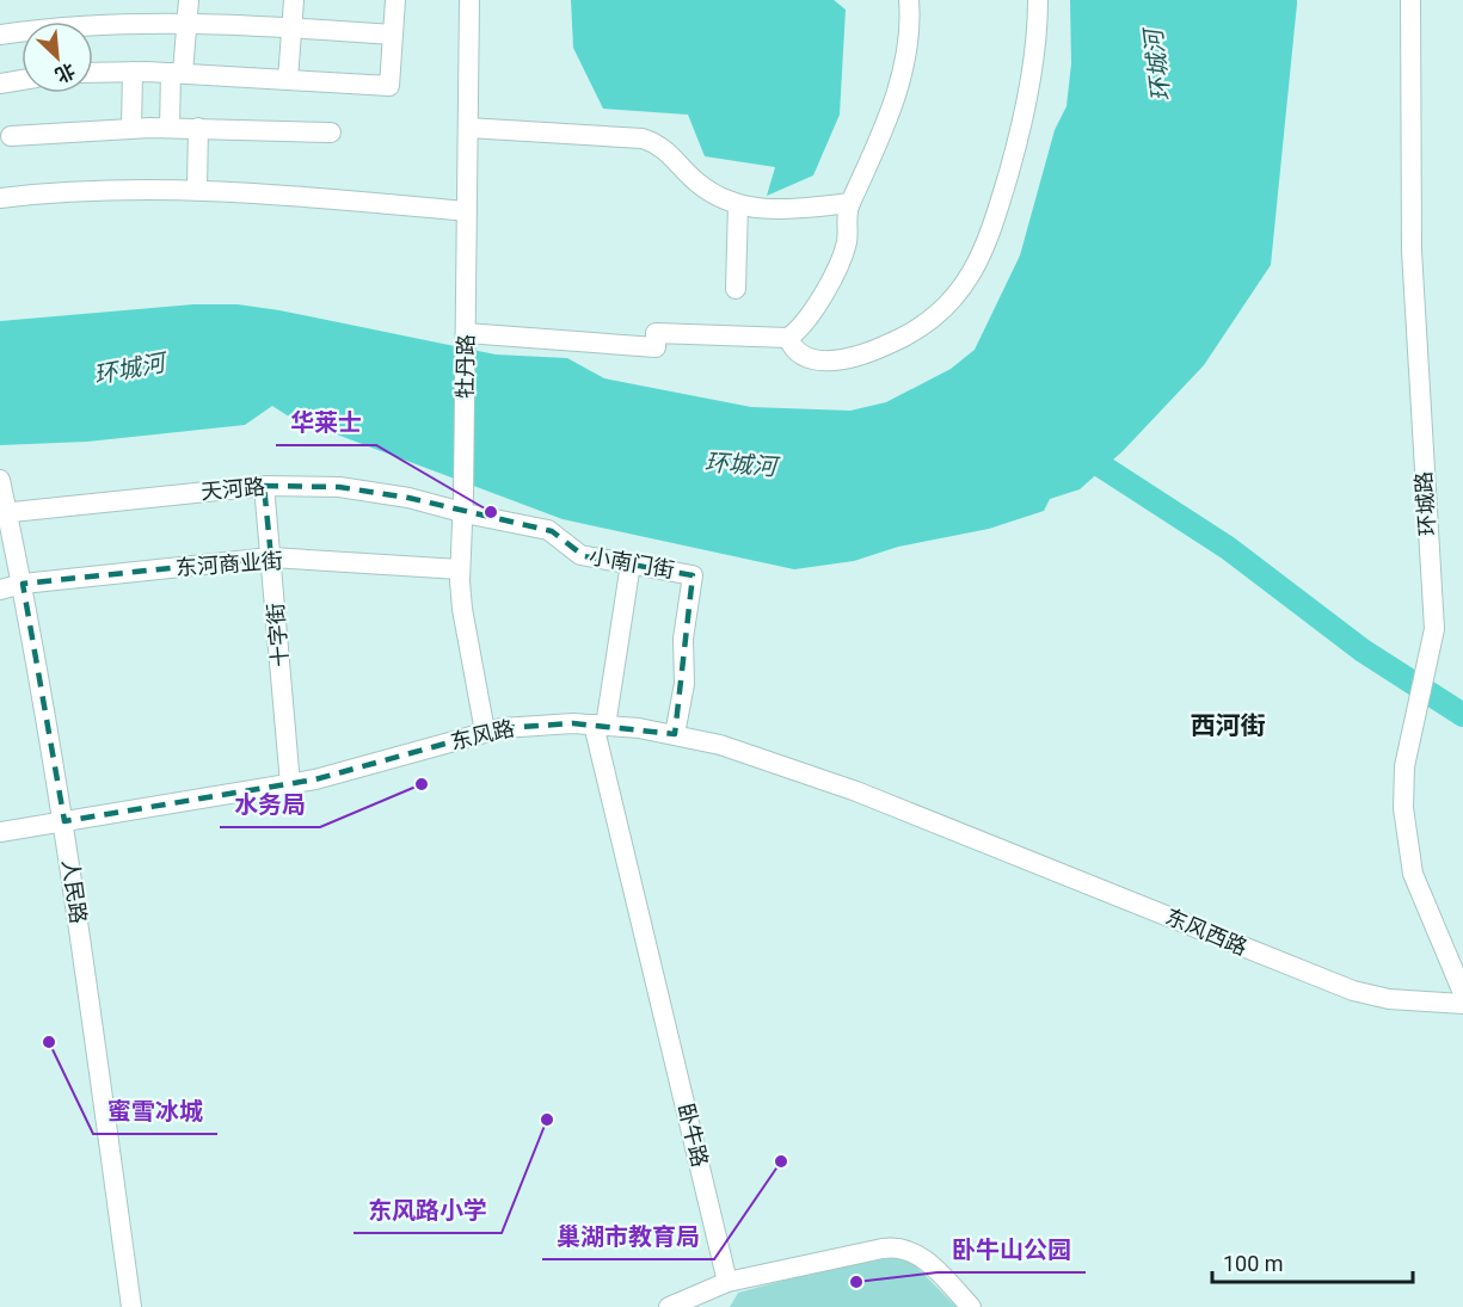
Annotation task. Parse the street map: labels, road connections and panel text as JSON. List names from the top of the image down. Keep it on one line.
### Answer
{"streets":{"street":["牡丹路","天河路","环城路","小南门街","东河商业街","十字街","东风路","人民路","东风西路","卧牛路"]},"crossings":[["牡丹路","天河路"],["牡丹路","小南门街"],["牡丹路","东河商业街"],["牡丹路","东风路"],["天河路","小南门街"],["天河路","十字街"],["天河路","人民路"],["小南门街","东风路"],["东河商业街","十字街"],["东河商业街","人民路"],["十字街","东风路"],["东风路","人民路"],["东风路","东风西路"],["东风路","卧牛路"]],"districts":["西河街"],"water":["环城河"],"places":["华莱士","水务局","蜜雪冰城","东风路小学","巢湖市教育局","卧牛山公园"],"scale_bar":"100 m","north":"bottom right"}
